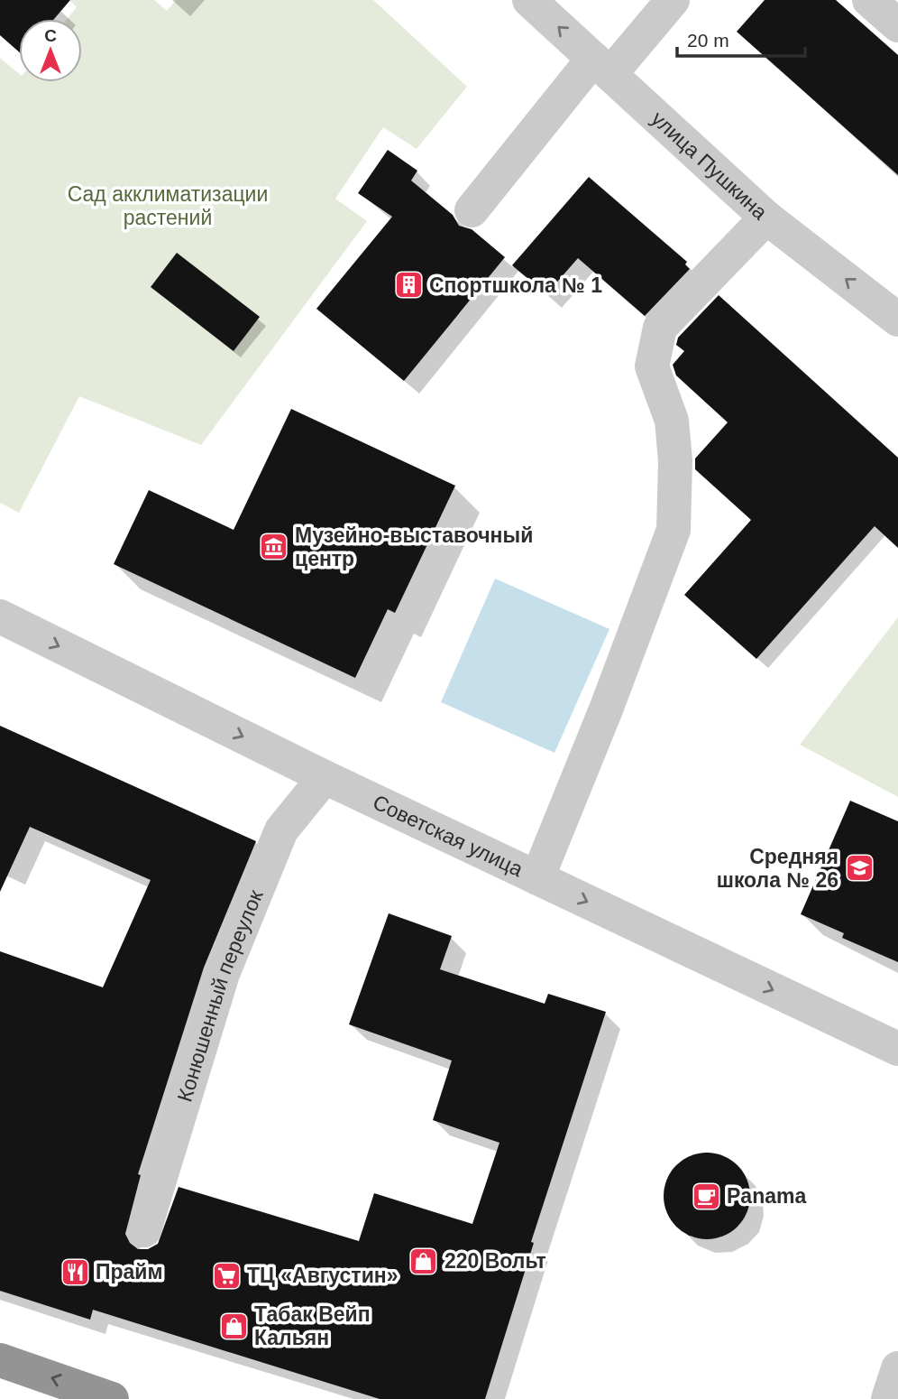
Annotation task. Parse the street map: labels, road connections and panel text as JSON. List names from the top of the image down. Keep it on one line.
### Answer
{"streets":{"street":["улица Пушкина","Советская улица","Конюшенный переулок"]},"crossings":[["Советская улица","Конюшенный переулок"]],"one_way":["улица Пушкина","Советская улица"],"parks":["Сад акклиматизации растений"],"places":{"building":["Спортшкола № 1"],"museum":["Музейно-выставочный центр"],"school or university":["Средняя школа № 26"],"cafe":["Panama"],"shop":["220 Вольт","Табак Вейп Кальян"],"restaurant":["Прайм"],"supermarket":["ТЦ «Августин»"]},"scale_bar":"20 m","north":"top"}
